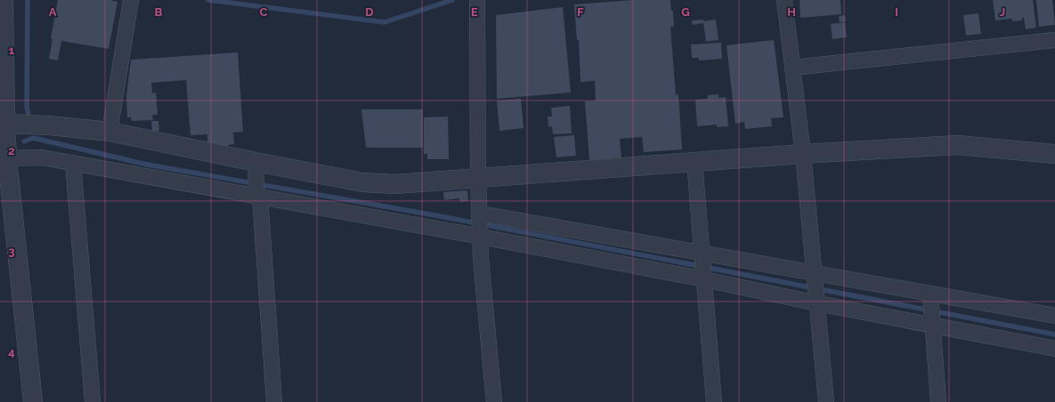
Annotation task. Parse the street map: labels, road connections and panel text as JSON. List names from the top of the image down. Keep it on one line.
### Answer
{"grid":{"columns":["A","B","C","D","E","F","G","H","I","J"],"rows":["1","2","3","4"]}}
